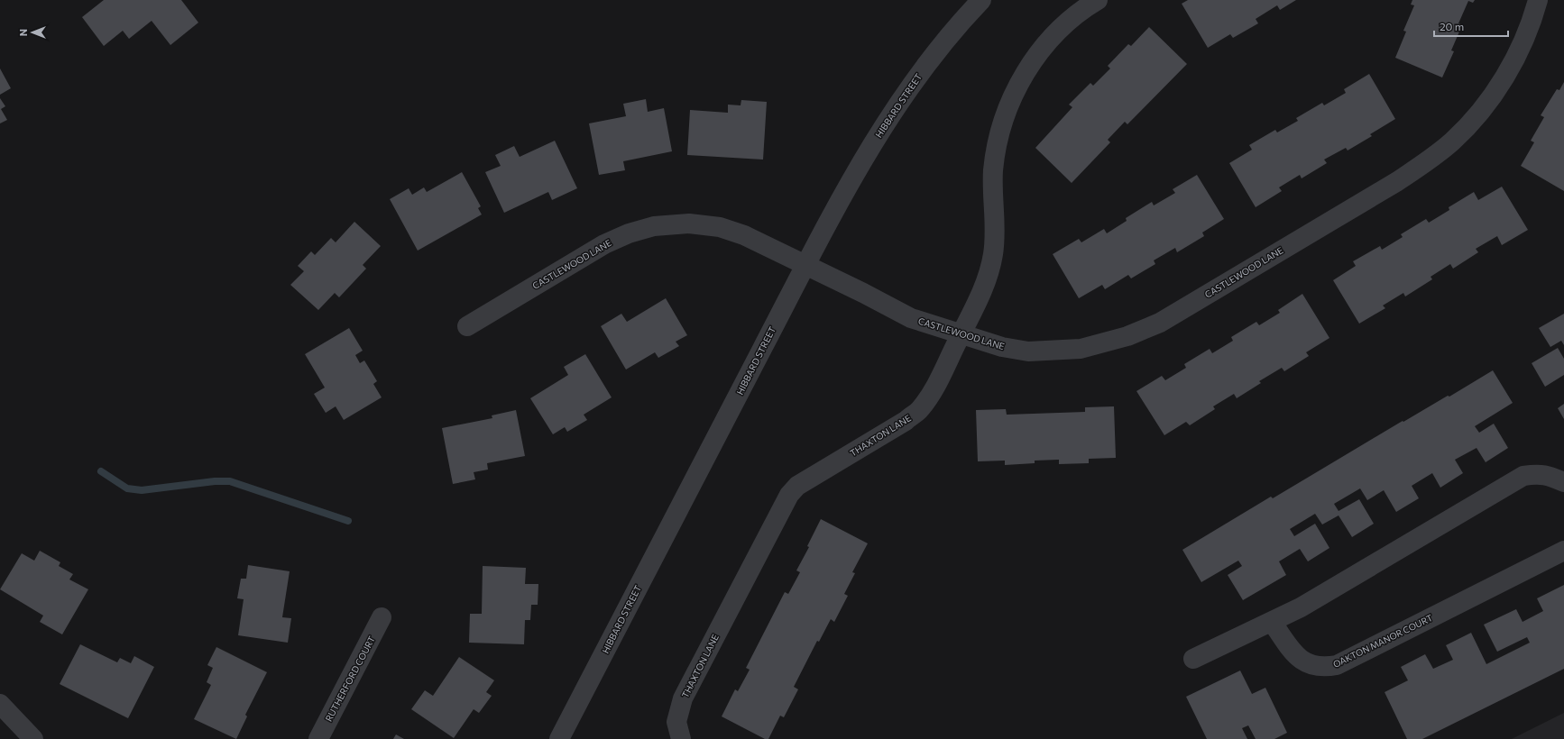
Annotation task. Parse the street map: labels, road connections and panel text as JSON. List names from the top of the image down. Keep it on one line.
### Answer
{"streets":{"street":["HIBBARD STREET","CASTLEWOOD LANE","THAXTON LANE","OAKTON MANOR COURT","RUTHERFORD COURT"]},"crossings":[["HIBBARD STREET","CASTLEWOOD LANE"],["CASTLEWOOD LANE","THAXTON LANE"]],"scale_bar":"20 m","north":"left"}
